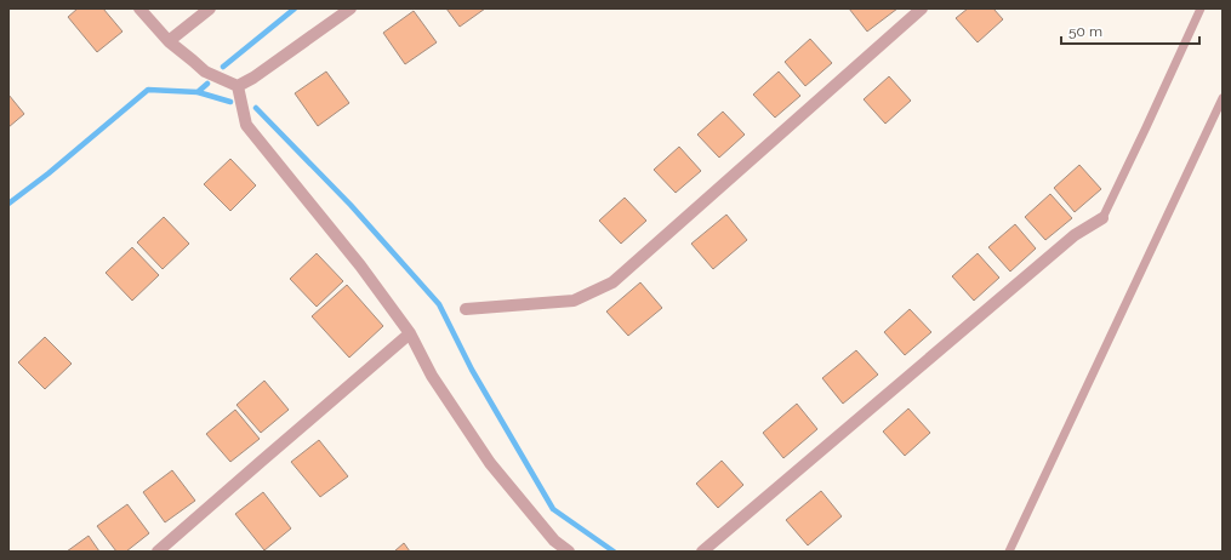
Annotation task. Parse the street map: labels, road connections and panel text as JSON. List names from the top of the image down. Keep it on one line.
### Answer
{"scale_bar":"50 m"}
